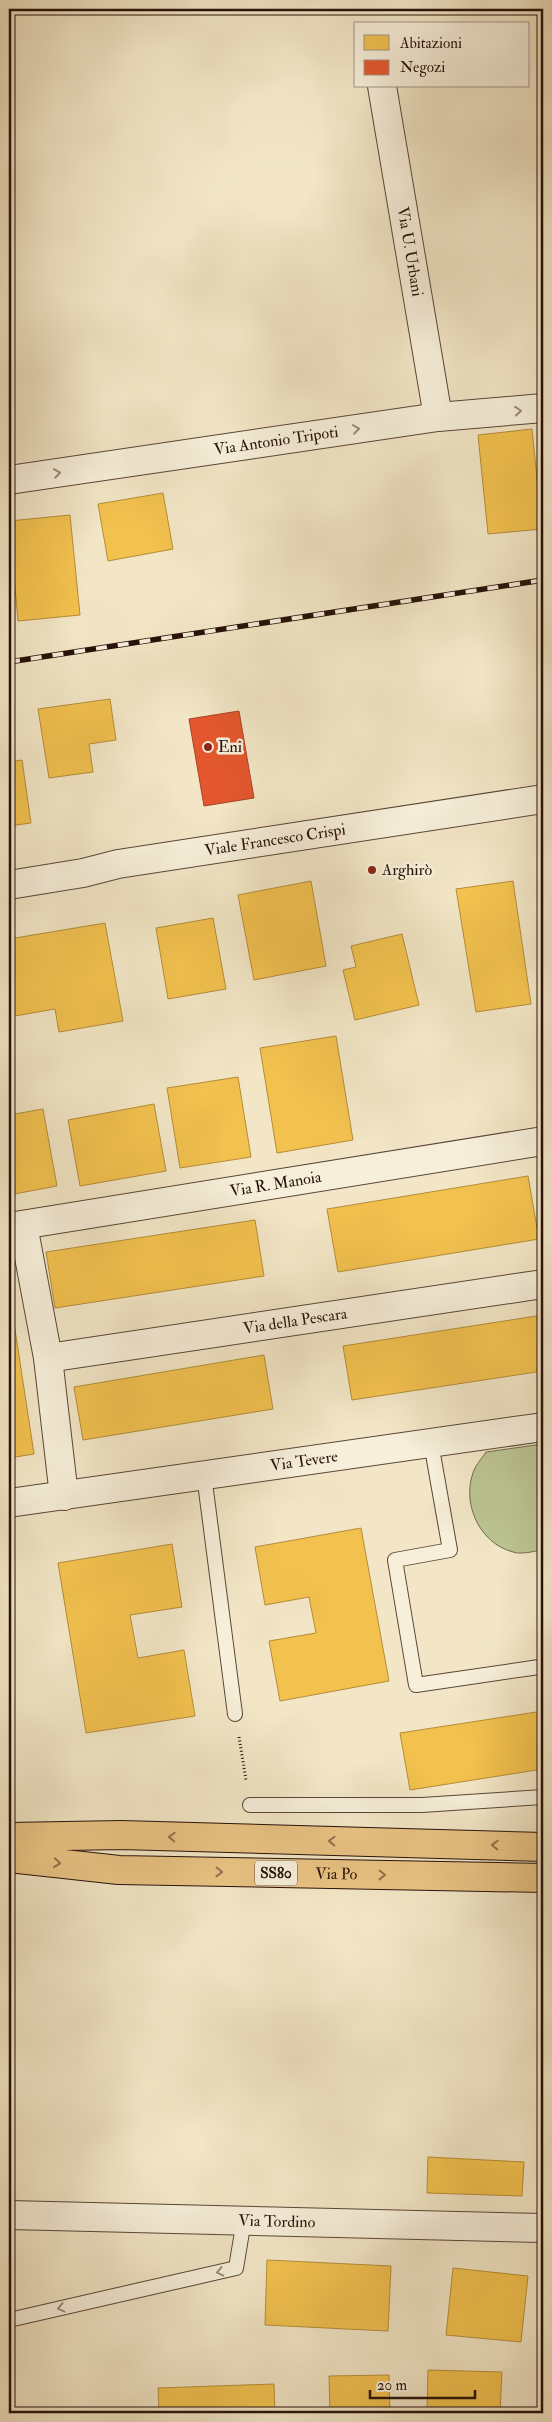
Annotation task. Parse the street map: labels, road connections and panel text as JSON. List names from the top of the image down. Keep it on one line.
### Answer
{"streets":{"main road":["SS80","Via Po"],"street":["Via U. Urbani","Via Antonio Tripoti","Viale Francesco Crispi","Via R. Manoia","Via della Pescara","Via Tevere","Via Tordino"]},"crossings":[["Via U. Urbani","Via Antonio Tripoti"]],"one_way":["Via Antonio Tripoti"],"places":["Eni","Arghirò"],"legend":["Abitazioni","Negozi"],"scale_bar":"20 m"}
